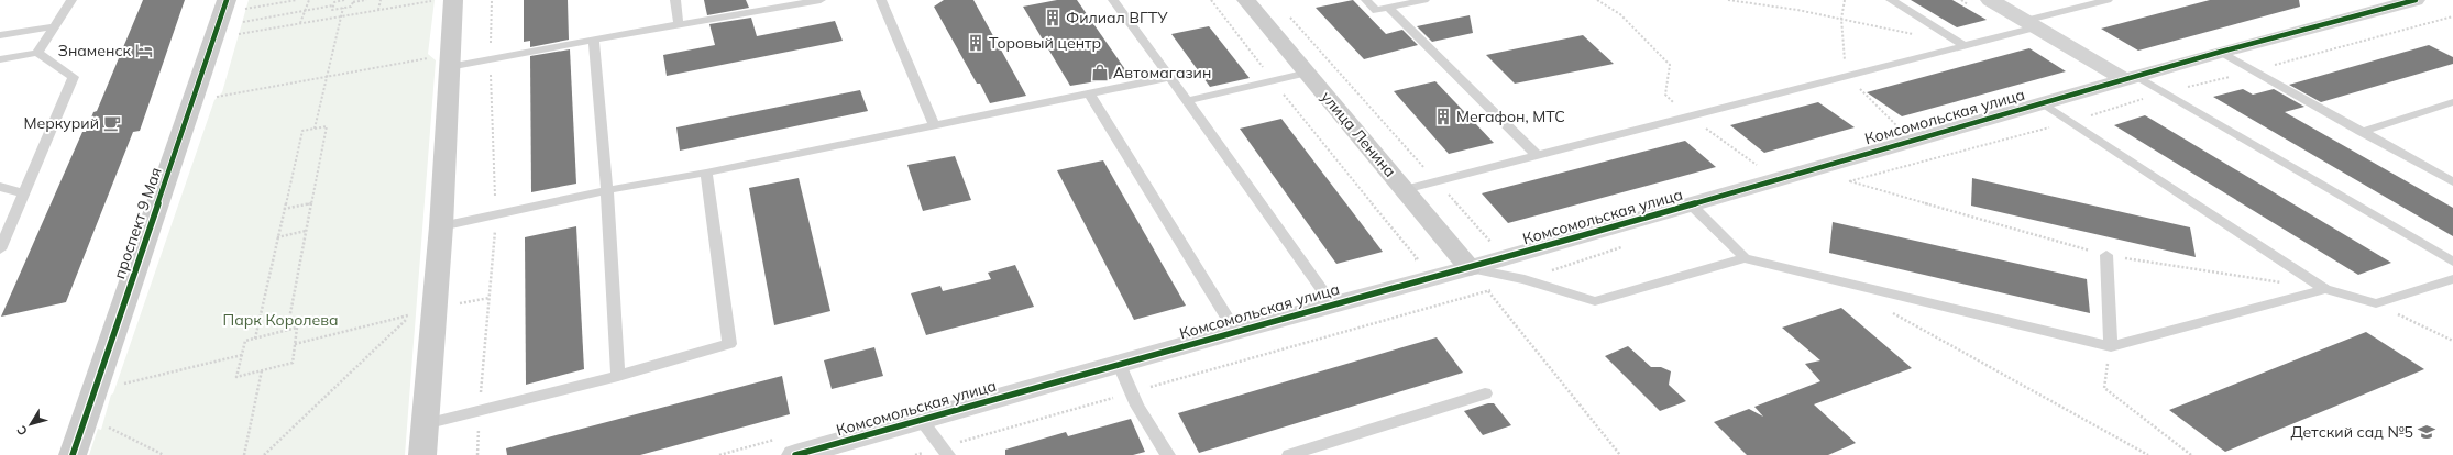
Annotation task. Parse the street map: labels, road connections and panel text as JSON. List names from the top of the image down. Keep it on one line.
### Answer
{"streets":{"street":["Комсомольская улица","улица Ленина","проспект 9 Мая"]},"crossings":[["Комсомольская улица","улица Ленина"]],"parks":["Парк Королева"],"places":{"building":["Филиал ВГТУ","Торовый центр","Мегафон, МТС"],"hotel":["Знаменск"],"shop":["Автомагазин"],"cafe":["Меркурий"],"school or university":["Детский сад №5"]},"north":"bottom left"}
